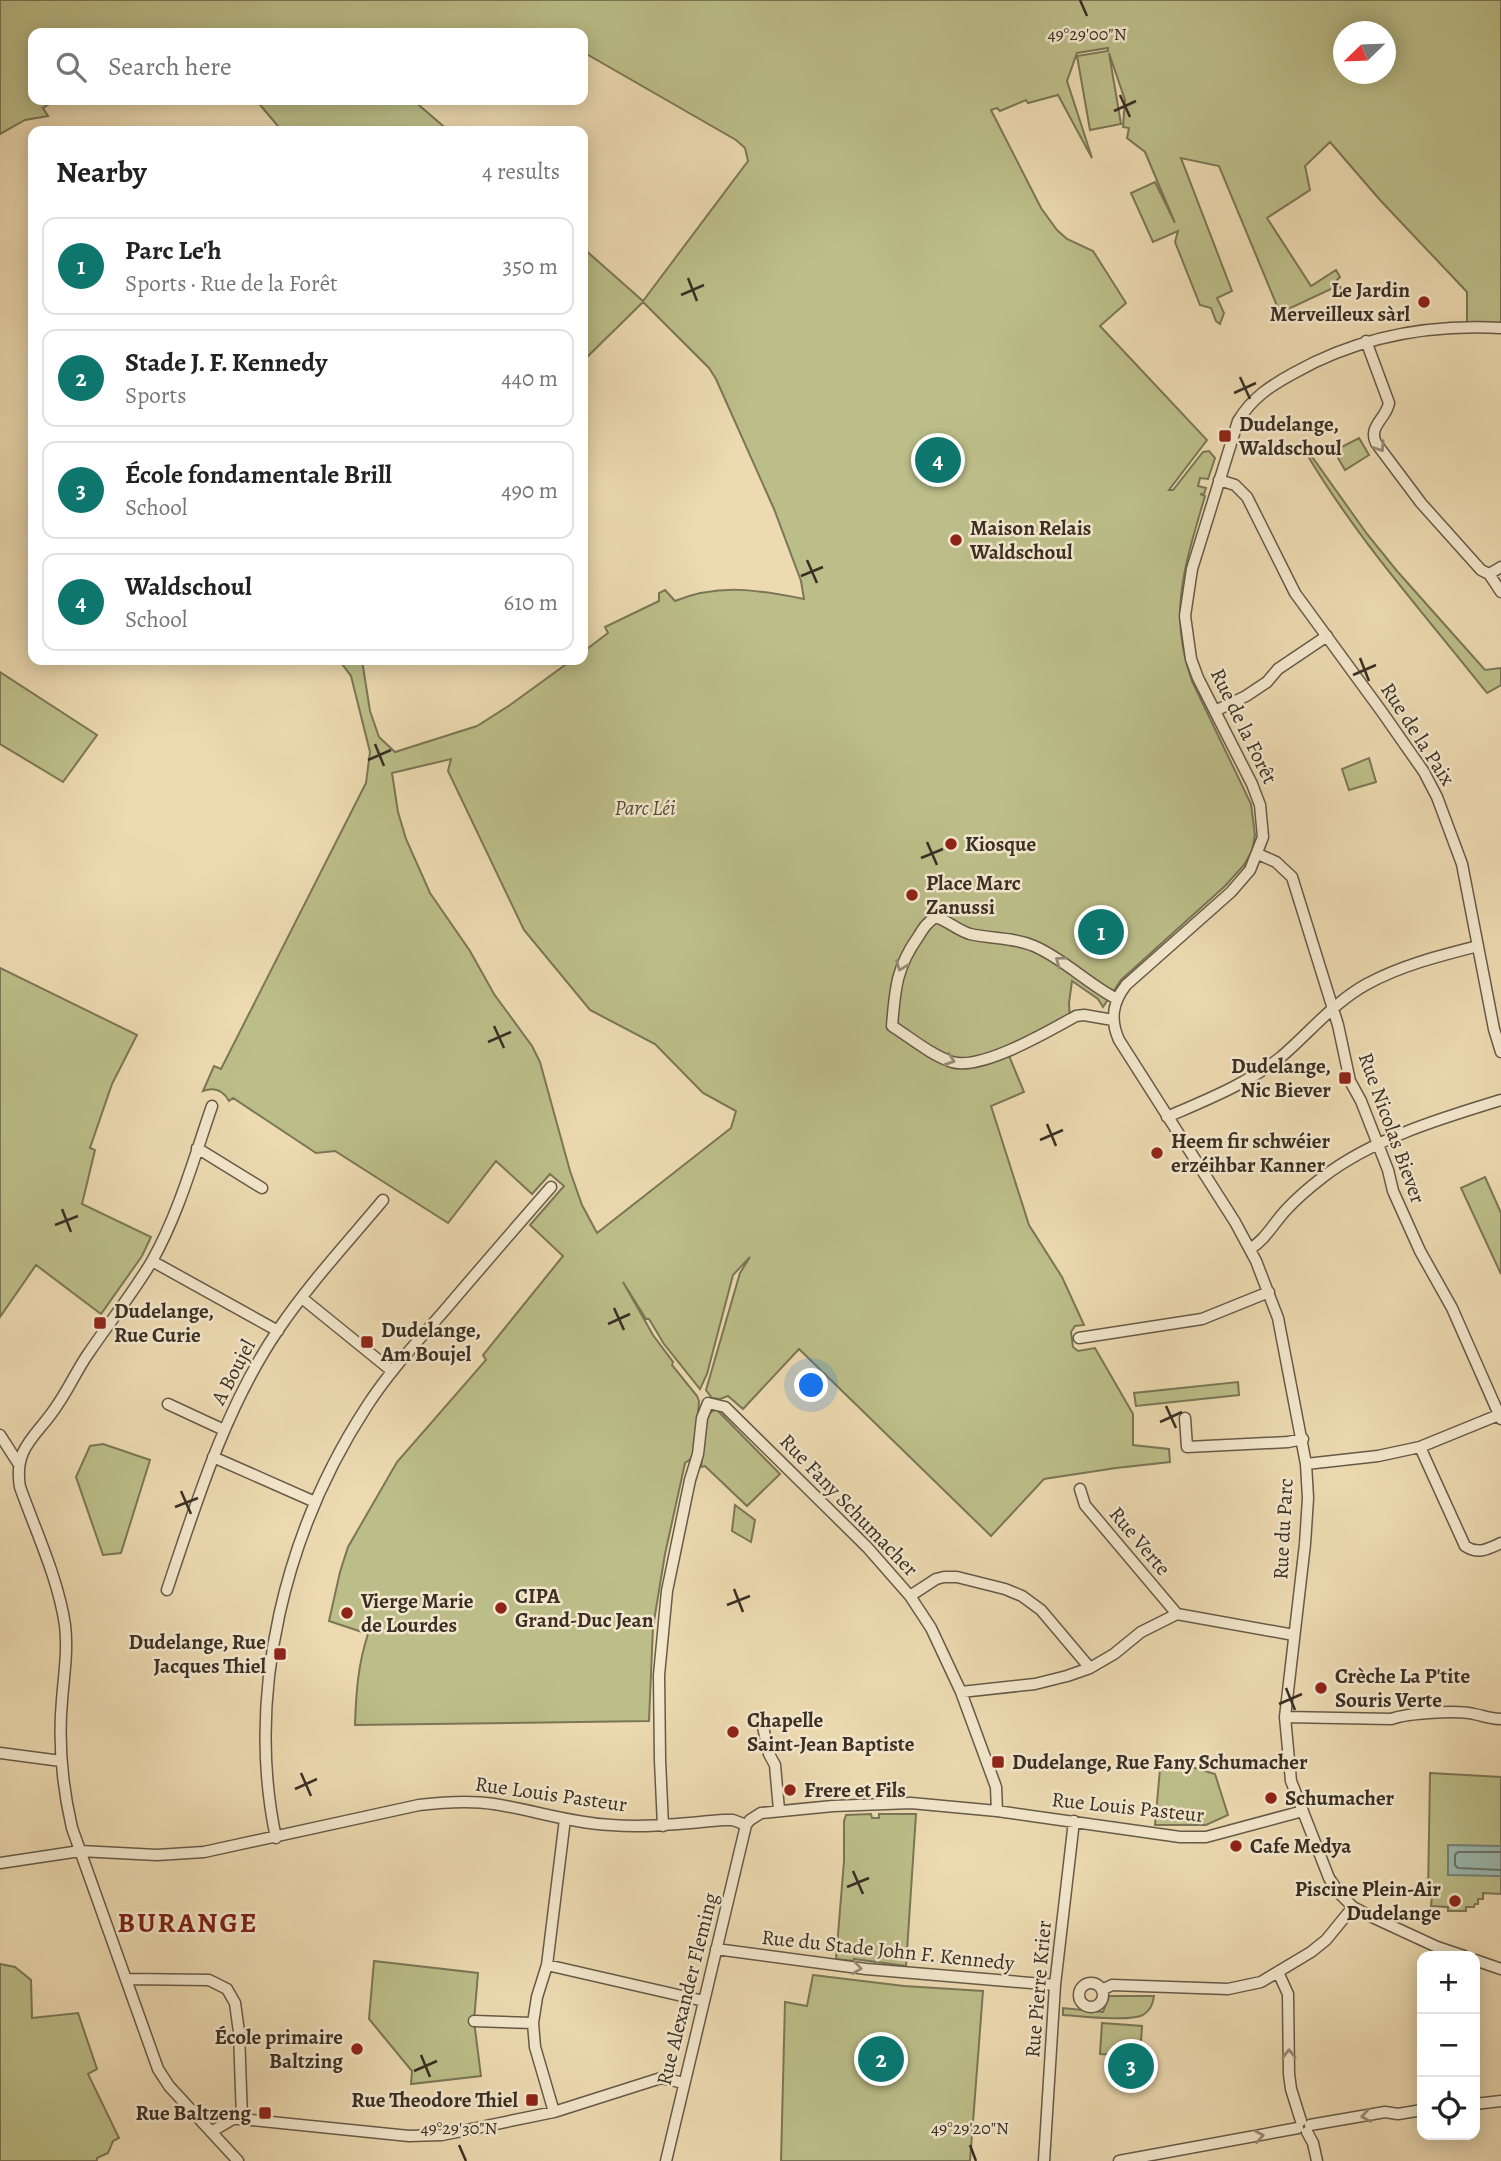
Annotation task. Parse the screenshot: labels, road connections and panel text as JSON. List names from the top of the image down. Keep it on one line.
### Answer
{"streets":{"street":["Rue de la Forêt","Rue de la Paix","Rue Nicolas Biever","A Boujel","Rue Fany Schumacher","Rue du Parc","Rue Verte","Rue Louis Pasteur","Rue du Stade John F. Kennedy","Rue Alexander Fleming","Rue Pierre Krier"]},"crossings":[["Rue de la Forêt","Rue de la Paix"],["Rue de la Forêt","Rue Nicolas Biever"],["Rue Fany Schumacher","Rue Louis Pasteur"],["Rue du Parc","Rue Louis Pasteur"],["Rue Louis Pasteur","Rue Alexander Fleming"],["Rue Louis Pasteur","Rue Pierre Krier"],["Rue du Stade John F. Kennedy","Rue Alexander Fleming"],["Rue du Stade John F. Kennedy","Rue Pierre Krier"]],"one_way":["Rue du Stade John F. Kennedy"],"districts":["BURANGE"],"parks":["Parc Léi"],"places":{"other":["Le Jardin Merveilleux sàrl","Maison Relais Waldschoul","Kiosque","Place Marc Zanussi","Heem fir schwéier erzéihbar Kanner","CIPA Grand-Duc Jean","Vierge Marie de Lourdes","Crèche La P'tite Souris Verte","Chapelle Saint-Jean Baptiste","Frere et Fils","Schumacher","Cafe Medya","Piscine Plein-Air Dudelange","École primaire Baltzing"],"transit":["Dudelange, Waldschoul","Dudelange, Nic Biever","Dudelange, Rue Curie","Dudelange, Am Boujel","Dudelange, Rue Jacques Thiel","Dudelange, Rue Fany Schumacher","Rue Theodore Thiel","Rue Baltzeng"]},"north":"bottom left","page":{"search":"Search here","heading":["Nearby","4 results"],"list":[{"mark":"1","name":"Parc Le'h","note":"Sports · Rue de la Forêt","value":"350 m"},{"mark":"2","name":"Stade J. F. Kennedy","note":"Sports","value":"440 m"},{"mark":"3","name":"École fondamentale Brill","note":"School","value":"490 m"},{"mark":"4","name":"Waldschoul","note":"School","value":"610 m"}],"pins":["4","1","2","3"],"map_buttons":["+","−"]},"coordinates":["49°29'00\"N","49°29'30\"N","49°29'20\"N"]}
